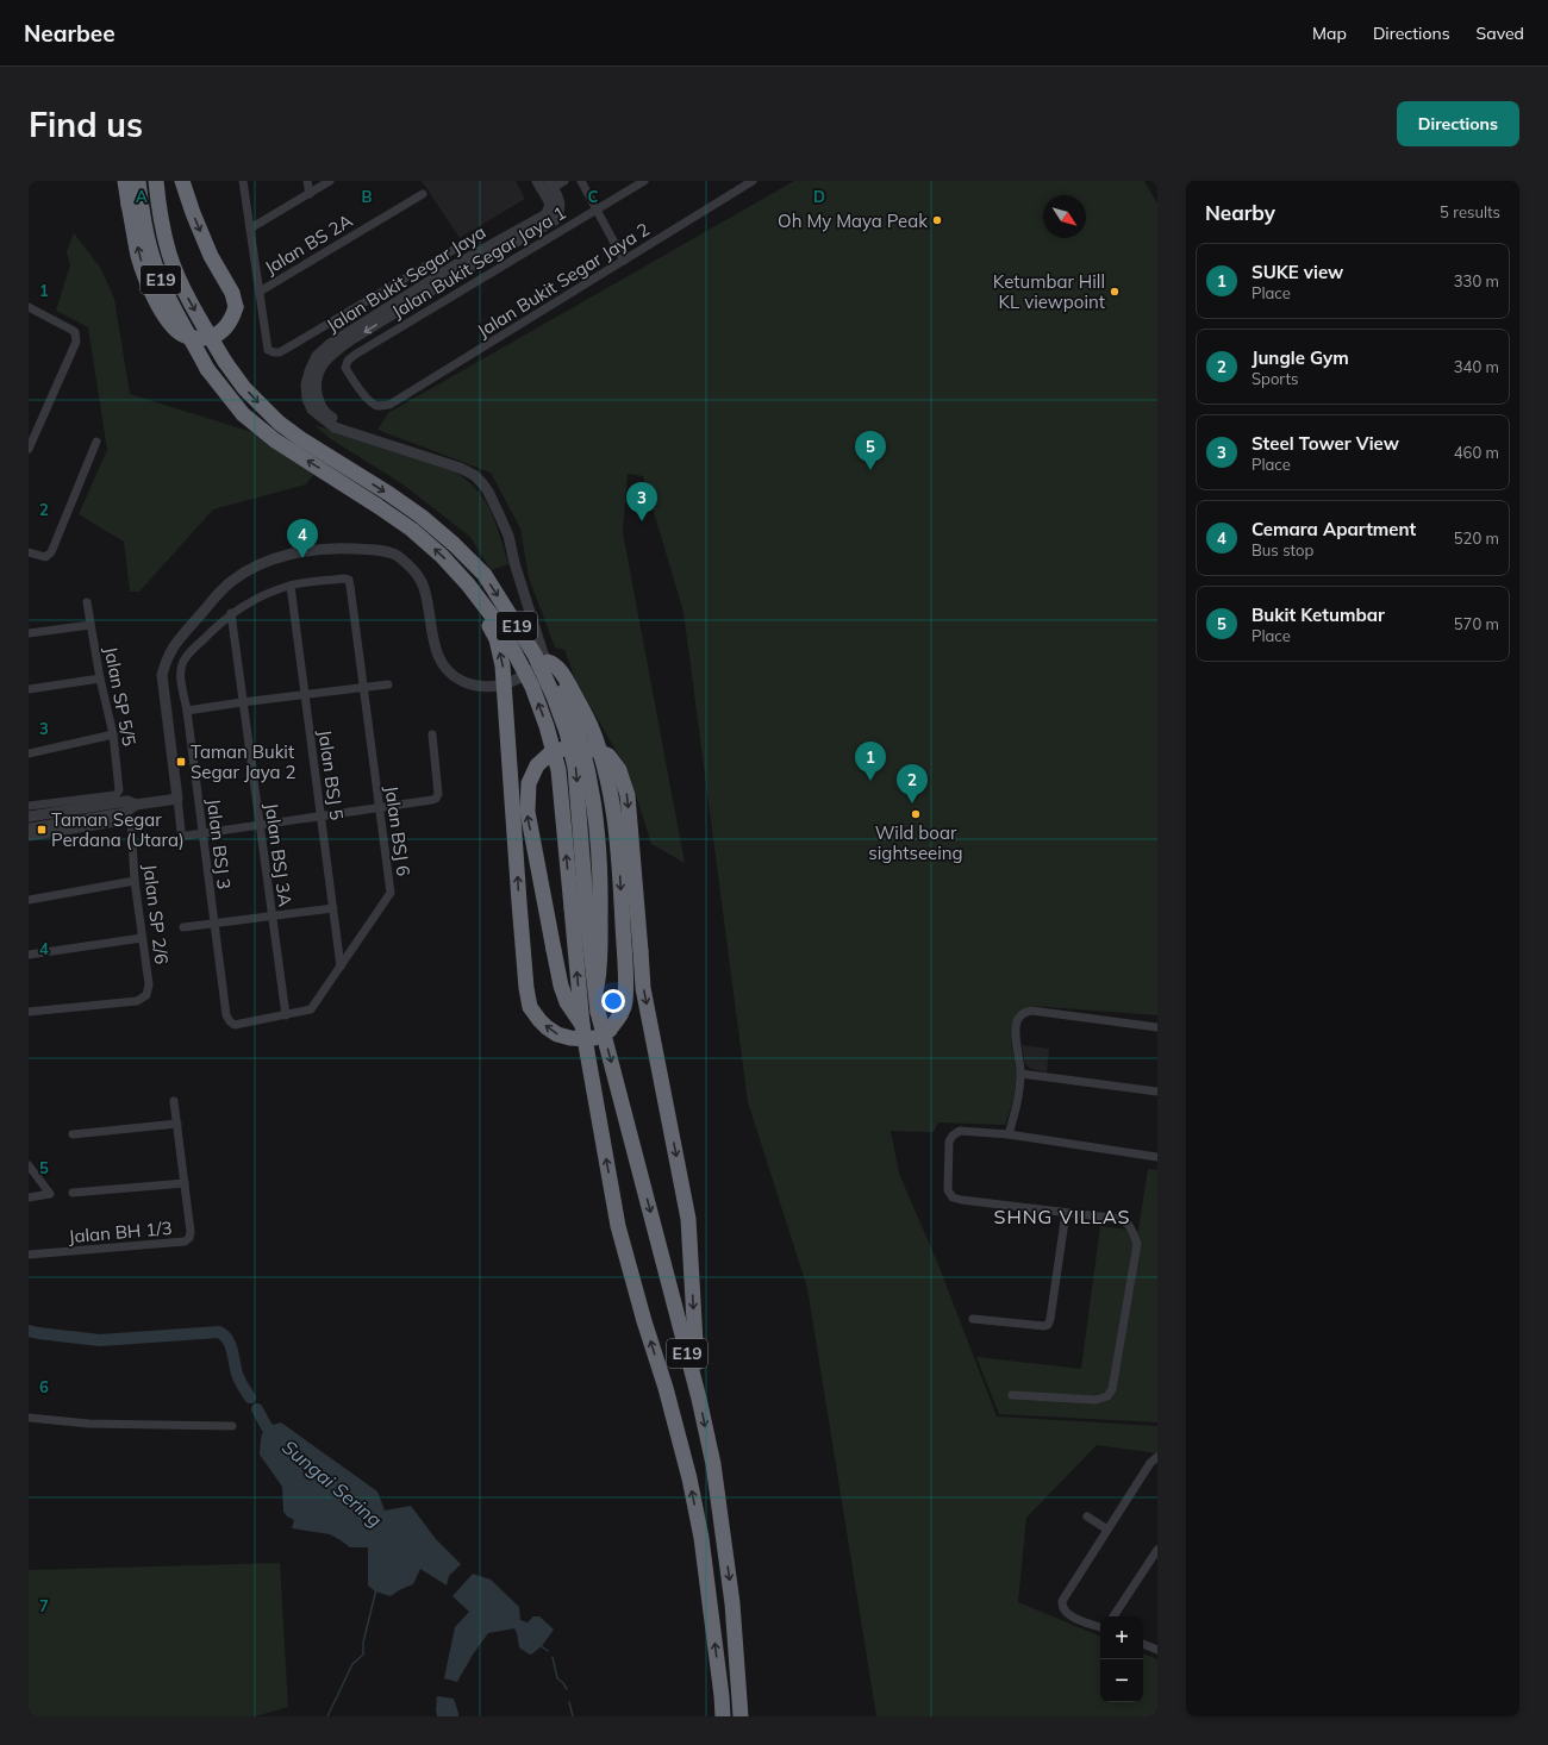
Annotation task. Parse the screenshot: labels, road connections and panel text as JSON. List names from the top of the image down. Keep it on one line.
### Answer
{"streets":{"highway":["E19"],"street":["Jalan BS 2A","Jalan Bukit Segar Jaya 1","Jalan Bukit Segar Jaya","Jalan Bukit Segar Jaya 2","Jalan SP 5/5","Jalan BSJ 5","Jalan BSJ 6","Jalan BSJ 3","Jalan BSJ 3A","Jalan SP 2/6","Jalan BH 1/3"]},"crossings":[["Jalan Bukit Segar Jaya 1","Jalan Bukit Segar Jaya 2"],["Jalan BSJ 5","Jalan BSJ 6"],["Jalan BSJ 5","Jalan BSJ 3"],["Jalan BSJ 6","Jalan BSJ 3"],["Jalan BSJ 6","Jalan BSJ 3A"],["Jalan BSJ 3","Jalan BSJ 3A"]],"districts":["SHNG VILLAS"],"water":["Sungai Sering"],"places":{"other":["Oh My Maya Peak","Ketumbar Hill KL viewpoint","Wild boar sightseeing"],"transit":["Taman Bukit Segar Jaya 2","Taman Segar Perdana (Utara)"]},"north":"bottom right","page":{"header":"Nearbee","nav":["Map","Directions","Saved"],"buttons":"Directions","title":"Find us","heading":["Nearby","5 results"],"list":[{"mark":"1","name":"SUKE view","note":"Place","value":"330 m"},{"mark":"2","name":"Jungle Gym","note":"Sports","value":"340 m"},{"mark":"3","name":"Steel Tower View","note":"Place","value":"460 m"},{"mark":"4","name":"Cemara Apartment","note":"Bus stop","value":"520 m"},{"mark":"5","name":"Bukit Ketumbar","note":"Place","value":"570 m"}],"pins":["5","3","4","1","2"],"map_buttons":["+","−"]},"grid":{"columns":["A","B","C","D"],"rows":["1","2","3","4","5","6","7"]}}
